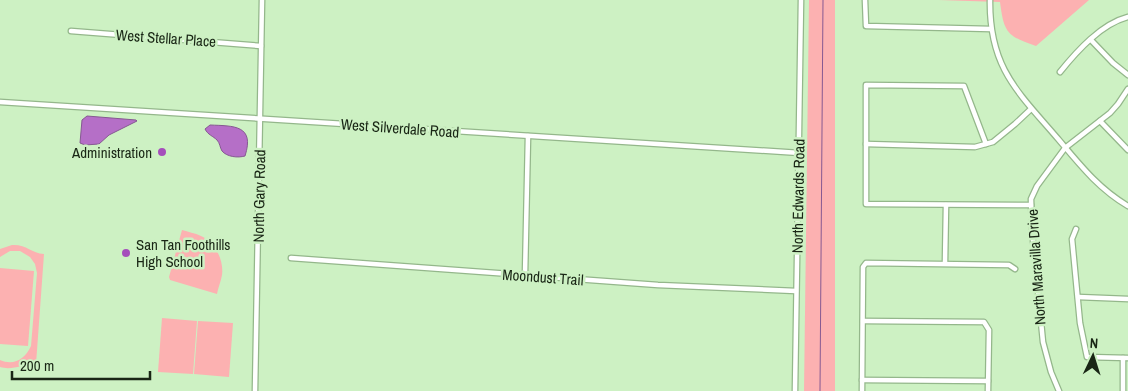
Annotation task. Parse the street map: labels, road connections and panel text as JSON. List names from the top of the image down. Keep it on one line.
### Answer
{"streets":{"street":["West Stellar Place","West Silverdale Road","North Gary Road","North Edwards Road","North Maravilla Drive","Moondust Trail"]},"crossings":[["West Stellar Place","North Gary Road"],["West Silverdale Road","North Gary Road"],["West Silverdale Road","North Edwards Road"],["North Edwards Road","Moondust Trail"]],"places":["Administration","San Tan Foothills High School"],"scale_bar":"200 m","north":"top"}
